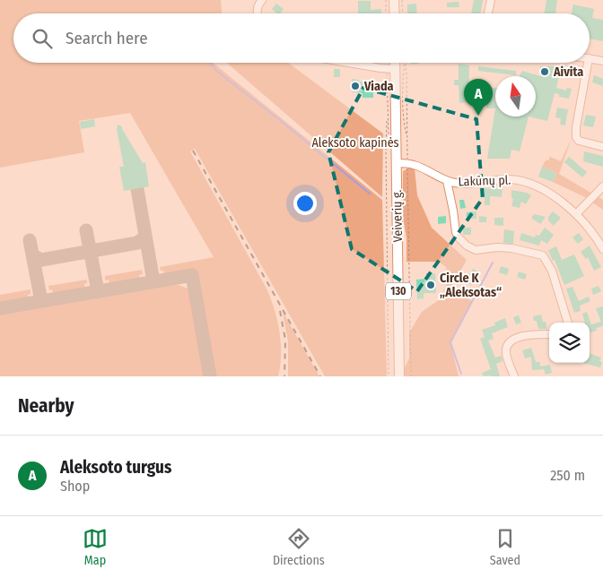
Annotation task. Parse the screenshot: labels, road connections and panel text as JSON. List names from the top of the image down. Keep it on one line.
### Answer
{"streets":{"main road":["Veiverių g.","130"],"street":["Lakūnų pl."]},"crossings":[["Lakūnų pl.","Veiverių g."]],"parks":["Aleksoto kapinės"],"places":["Aivita","Viada","Circle K „Aleksotas“"],"north":"top","page":{"search":"Search here","pins":"A","heading":"Nearby","list":[{"mark":"A","name":"Aleksoto turgus","note":"Shop","value":"250 m"}],"nav":["Map","Directions","Saved"]}}
